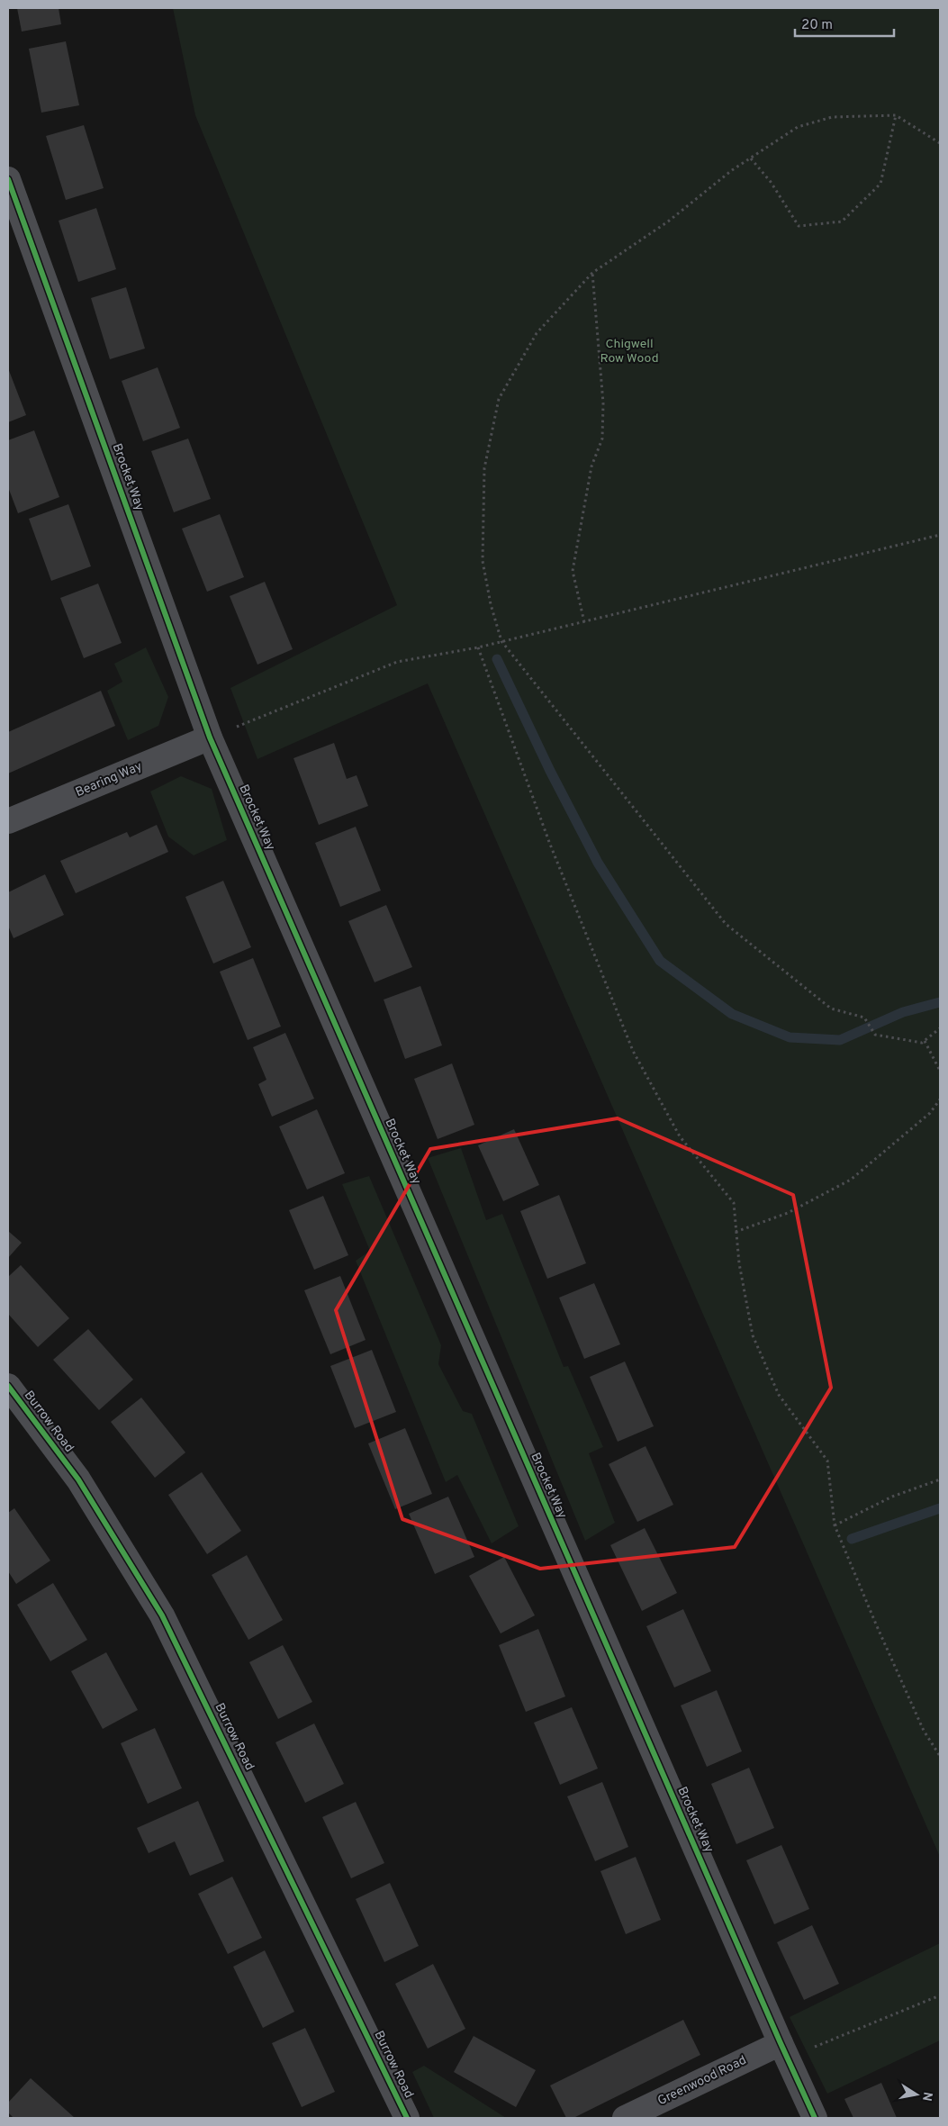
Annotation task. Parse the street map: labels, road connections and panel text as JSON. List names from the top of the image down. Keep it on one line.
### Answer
{"streets":{"street":["Brocket Way","Bearing Way","Burrow Road","Greenwood Road"]},"crossings":[["Brocket Way","Bearing Way"],["Brocket Way","Greenwood Road"]],"parks":["Chigwell Row Wood"],"scale_bar":"20 m","north":"right"}
